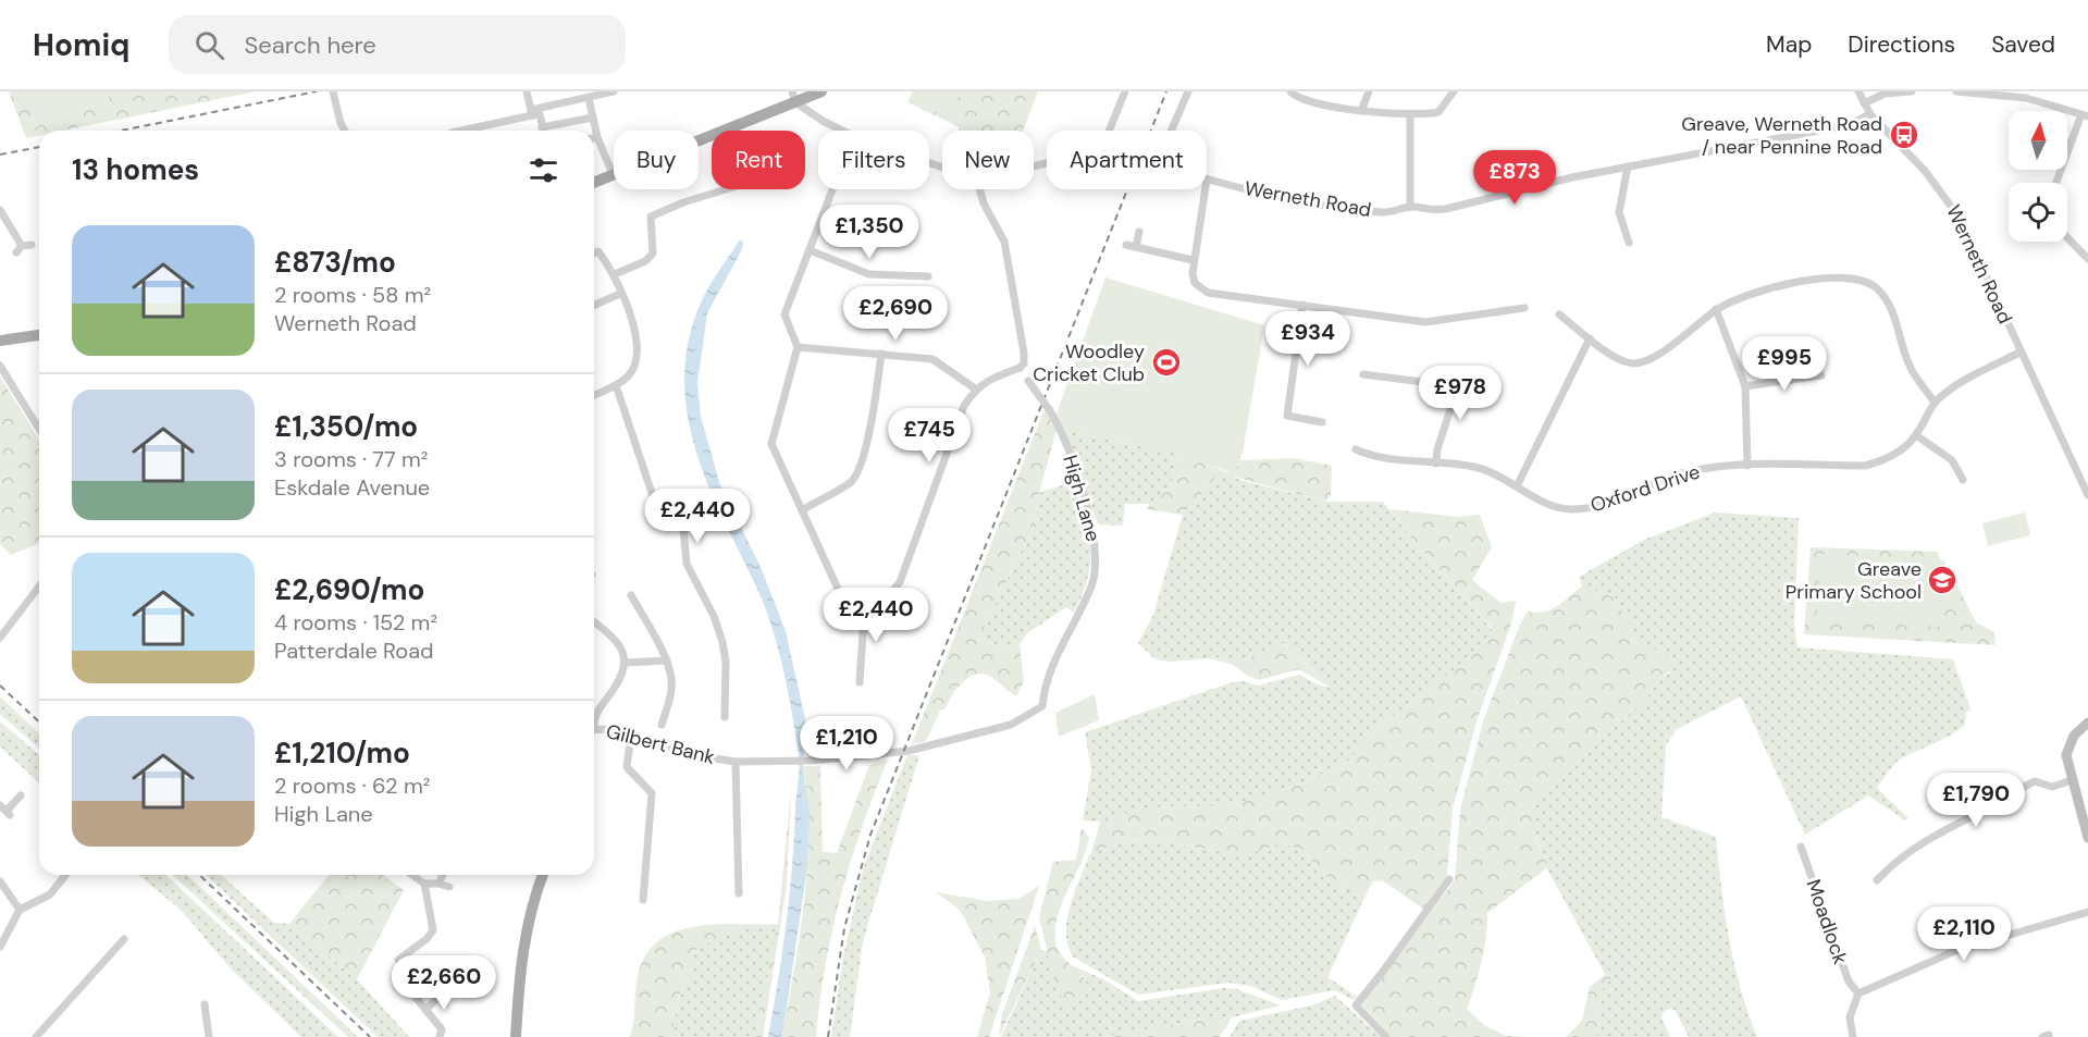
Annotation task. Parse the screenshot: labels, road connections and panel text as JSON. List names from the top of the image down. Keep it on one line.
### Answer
{"streets":{"street":["Werneth Road","Oxford Drive","High Lane","Gilbert Bank","Moadlock"]},"crossings":[["Werneth Road","Oxford Drive"],["High Lane","Gilbert Bank"]],"places":{"bus stop":["Greave, Werneth Road / near Pennine Road"],"sports":["Woodley Cricket Club"],"school or university":["Greave Primary School"]},"north":"top","page":{"header":"Homiq","search":"Search here","nav":["Map","Directions","Saved"],"chip":["Buy","Rent","Filters","New","Apartment"],"heading":"13 homes","price":["£873","£1,350","£2,690","£934","£995","£978","£745","£2,440","£2,440","£1,210","£1,790","£2,110","£2,660"],"list":[{"name":"£873/mo","note":"2 rooms · 58 m² · Werneth Road"},{"name":"£1,350/mo","note":"3 rooms · 77 m² · Eskdale Avenue"},{"name":"£2,690/mo","note":"4 rooms · 152 m² · Patterdale Road"},{"name":"£1,210/mo","note":"2 rooms · 62 m² · High Lane"}]}}
